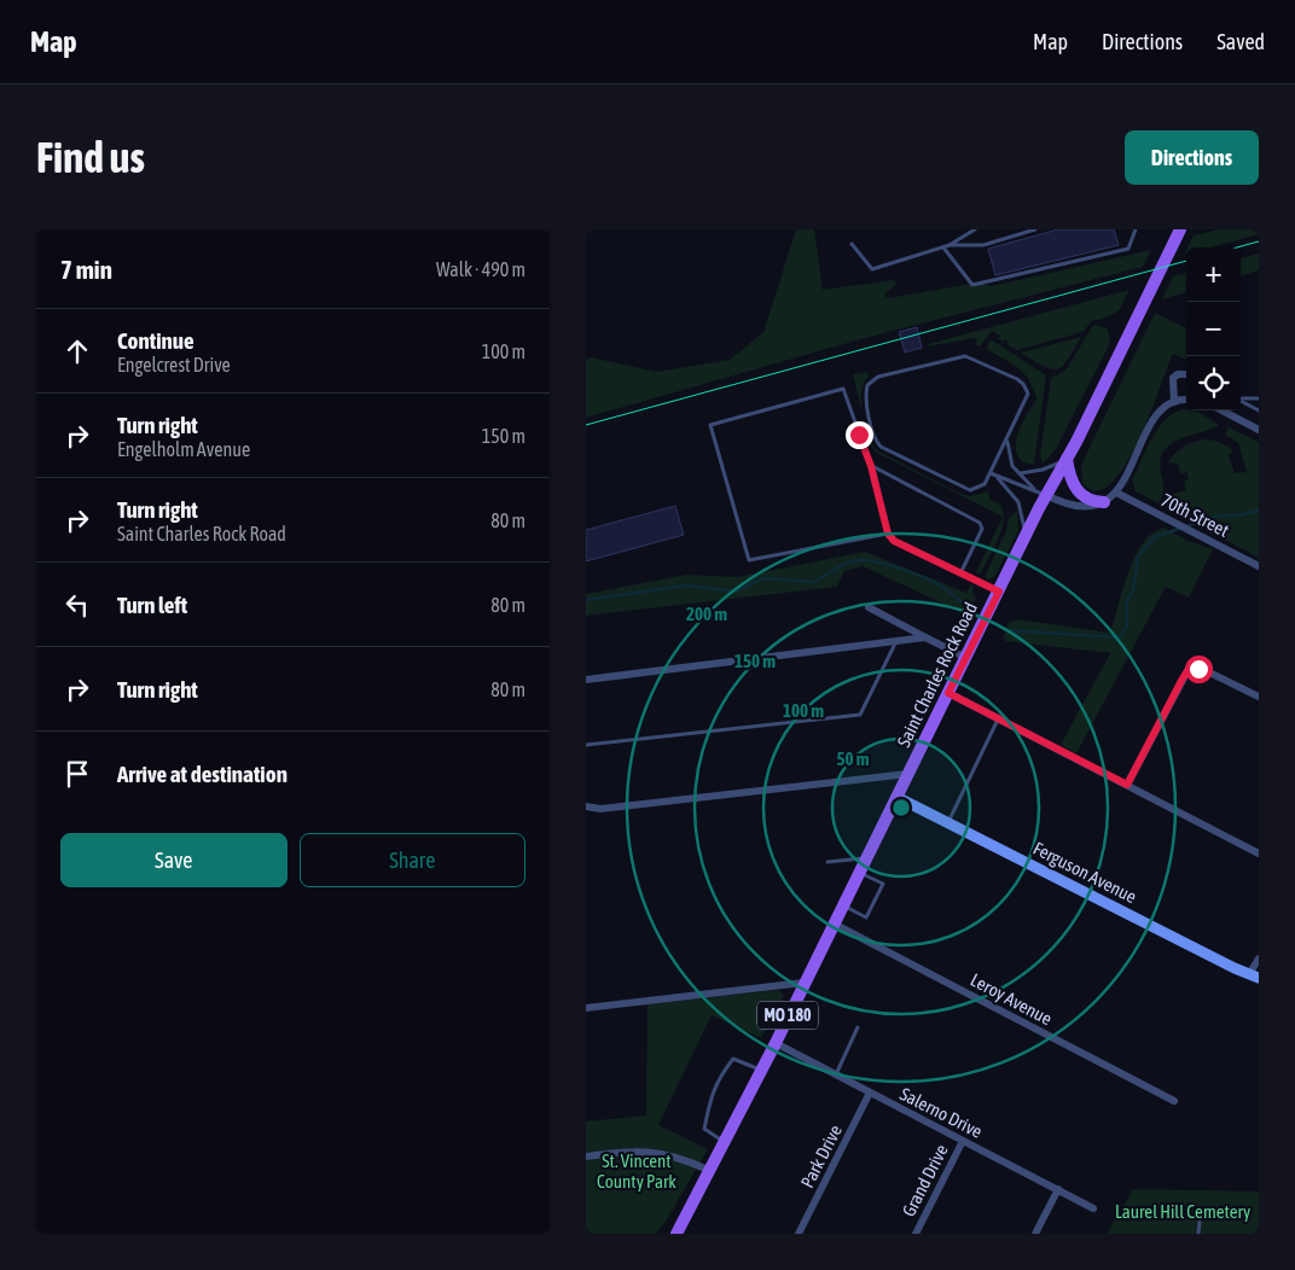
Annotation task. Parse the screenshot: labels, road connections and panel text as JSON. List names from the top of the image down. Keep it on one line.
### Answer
{"streets":{"main road":["Saint Charles Rock Road","MO 180"],"street":["70th Street","Ferguson Avenue","Leroy Avenue","Salerno Drive","Park Drive","Grand Drive"]},"crossings":[["Saint Charles Rock Road","Ferguson Avenue"],["Saint Charles Rock Road","Leroy Avenue"],["Saint Charles Rock Road","Salerno Drive"],["Salerno Drive","Park Drive"],["Salerno Drive","Grand Drive"]],"parks":["St. Vincent County Park","Laurel Hill Cemetery"],"page":{"header":"Map","nav":["Map","Directions","Saved"],"buttons":["Directions",["Save","Share"]],"title":"Find us","heading":["7 min","Walk · 490 m"],"map_buttons":["+","−"],"list":[["Continue","Engelcrest Drive","100 m"],["Turn right","Engelholm Avenue","150 m"],["Turn right","Saint Charles Rock Road","80 m"],["Turn left","80 m"],["Turn right","80 m"],"Arrive at destination"]},"rings":["200 m","150 m","100 m","50 m"]}
